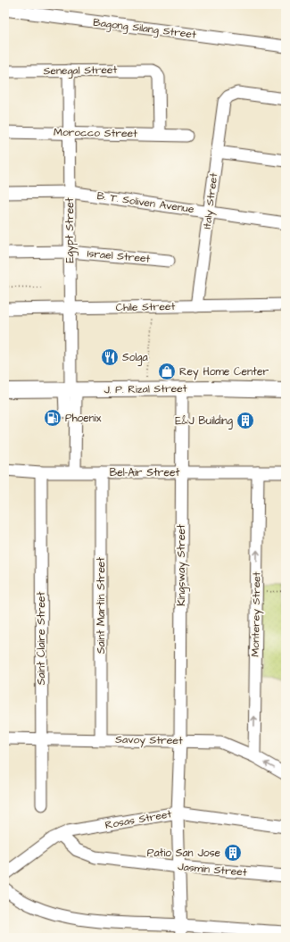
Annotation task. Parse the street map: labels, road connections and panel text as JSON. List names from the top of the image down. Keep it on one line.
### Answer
{"streets":{"main road":["J. P. Rizal Street"],"street":["Bagong Silang Street","Senegal Street","Morocco Street","Italy Street","B. T. Soliven Avenue","Egypt Street","Israel Street","Chile Street","Bel-Air Street","Kingsway Street","Saint Martin Street","Monterey Street","Saint Claire Street","Savoy Street","Rosas Street","Jasmin Street"]},"crossings":[["Senegal Street","Morocco Street"],["Senegal Street","Egypt Street"],["Morocco Street","Egypt Street"],["Italy Street","B. T. Soliven Avenue"],["Italy Street","Chile Street"],["B. T. Soliven Avenue","Egypt Street"],["Egypt Street","Israel Street"],["Egypt Street","Chile Street"],["Egypt Street","J. P. Rizal Street"],["Egypt Street","Bel-Air Street"],["J. P. Rizal Street","Kingsway Street"],["Bel-Air Street","Kingsway Street"],["Bel-Air Street","Saint Martin Street"],["Bel-Air Street","Monterey Street"],["Bel-Air Street","Saint Claire Street"],["Kingsway Street","Savoy Street"],["Kingsway Street","Rosas Street"],["Kingsway Street","Jasmin Street"],["Saint Martin Street","Savoy Street"],["Monterey Street","Savoy Street"],["Saint Claire Street","Savoy Street"],["Rosas Street","Jasmin Street"]],"one_way":["Monterey Street"],"places":{"restaurant":["Solga"],"shop":["Rey Home Center"],"fuel station":["Phoenix"],"building":["E&J Building","Patio San Jose"]}}
